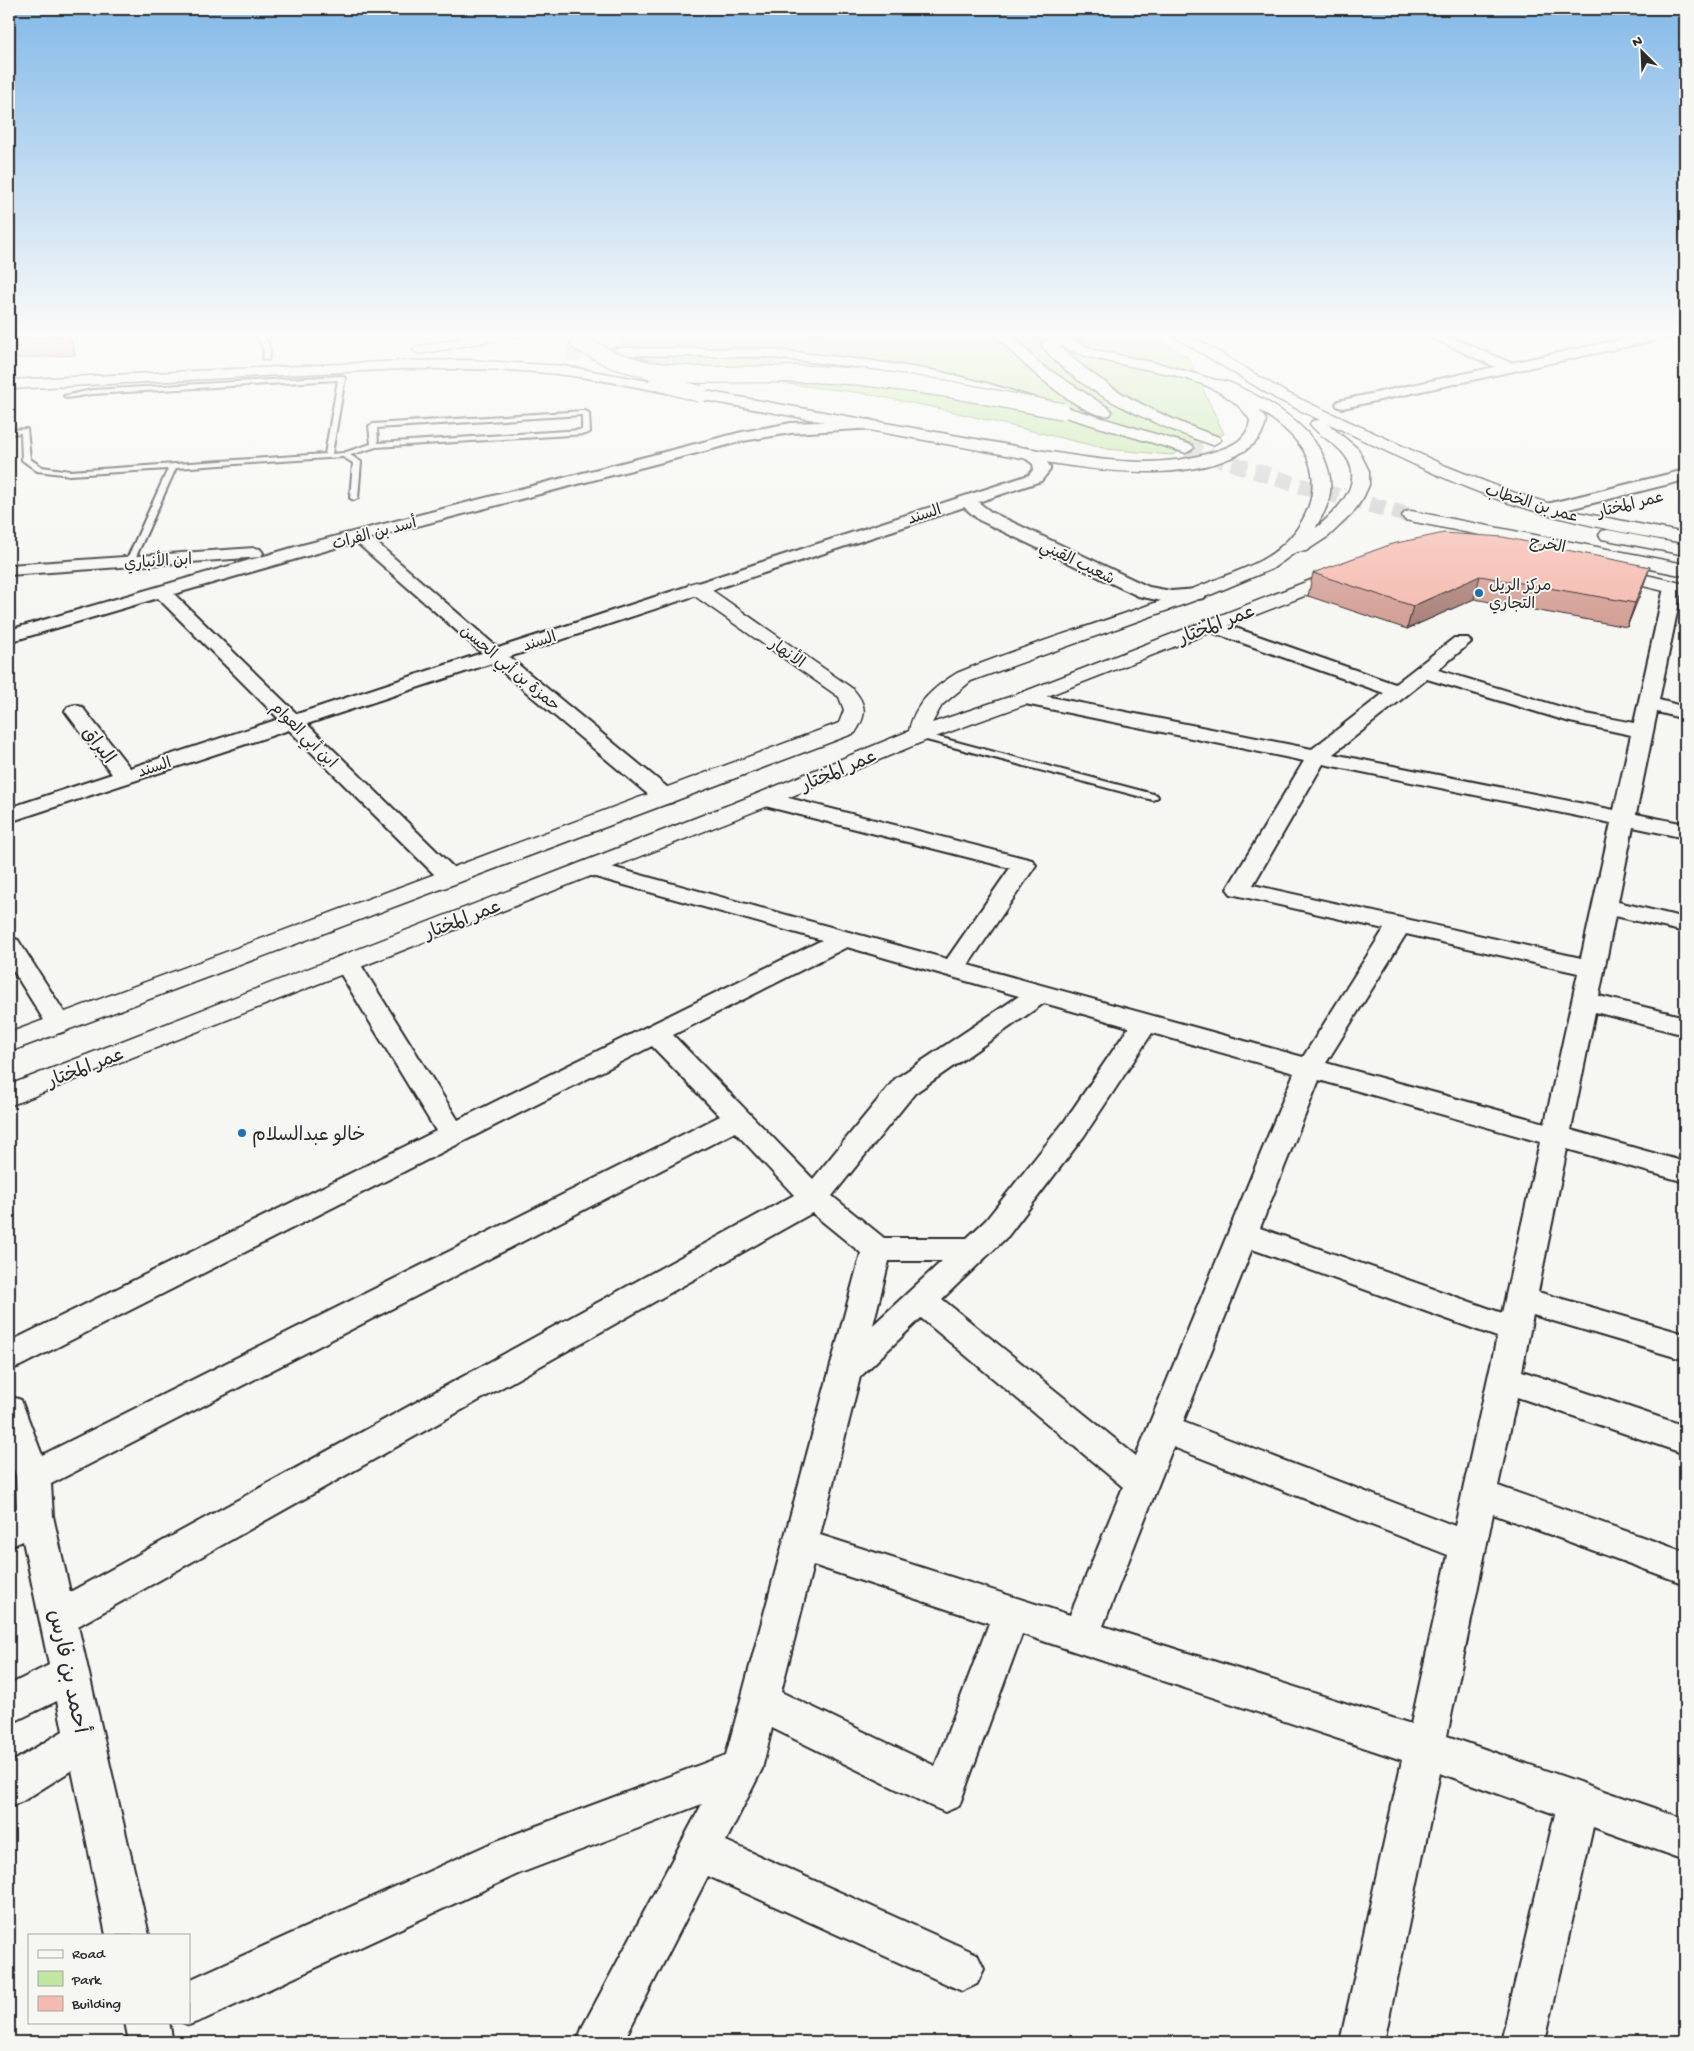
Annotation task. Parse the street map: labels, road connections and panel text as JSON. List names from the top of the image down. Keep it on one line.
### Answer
{"streets":{"main road":["عمر بن الخطاب","عمر المختار","الخرج","الأنهار"],"street":["السند","أسد بن الفرات","ابن الأنباري","شعيب القيني","حمزة بن أبي الحسن","ابن أبي العوام","البراق","أحمد بن فارس"]},"crossings":[["عمر بن الخطاب","عمر المختار"],["عمر المختار","الأنهار"],["عمر المختار","حمزة بن أبي الحسن"],["عمر المختار","ابن أبي العوام"],["السند","شعيب القيني"],["السند","الأنهار"],["السند","حمزة بن أبي الحسن"],["السند","ابن أبي العوام"],["السند","البراق"],["أسد بن الفرات","ابن الأنباري"],["أسد بن الفرات","حمزة بن أبي الحسن"],["أسد بن الفرات","ابن أبي العوام"]],"places":["مركز الريل التجاري","خالو عبدالسلام"],"legend":["Road","Park","Building"],"north":"top left"}
